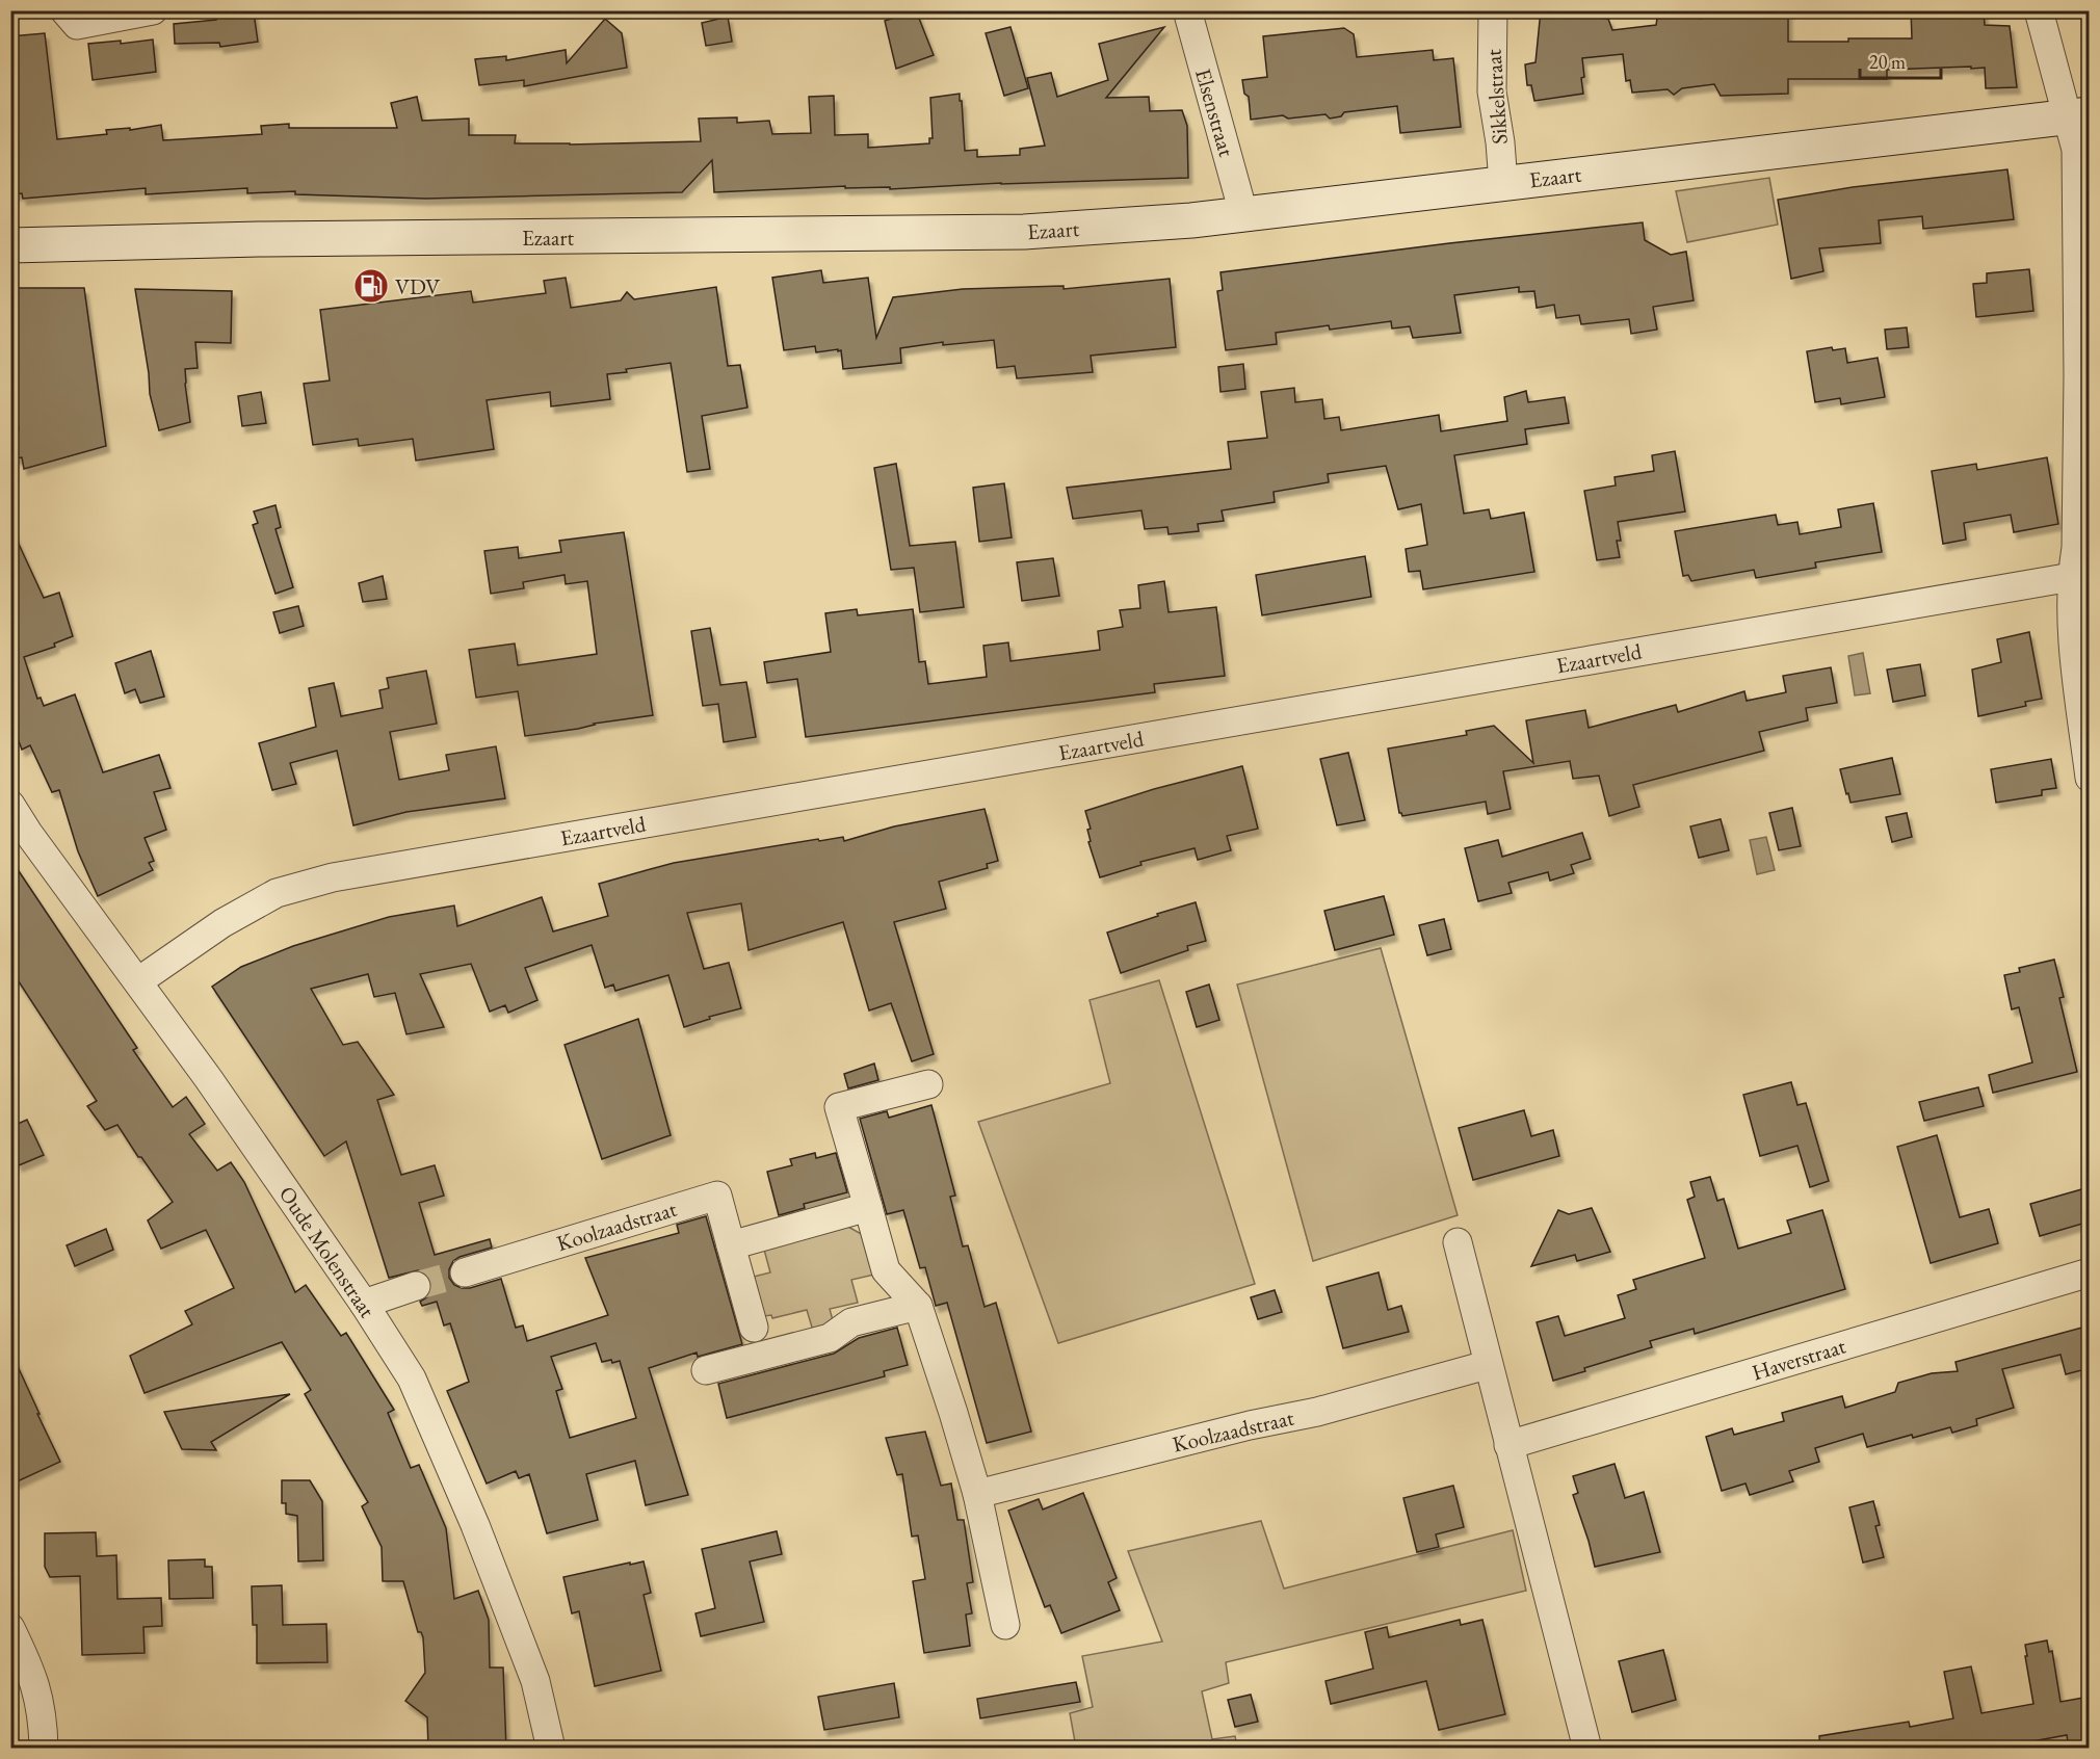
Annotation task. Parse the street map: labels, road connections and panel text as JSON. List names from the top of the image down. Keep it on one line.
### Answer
{"streets":{"main road":["Ezaart"],"street":["Sikkelstraat","Elsenstraat","Ezaartveld","Koolzaadstraat","Oude Molenstraat","Haverstraat"]},"crossings":[["Sikkelstraat","Ezaart"],["Elsenstraat","Ezaart"],["Ezaartveld","Oude Molenstraat"]],"places":{"fuel station":["VDV"]},"scale_bar":"20 m"}
